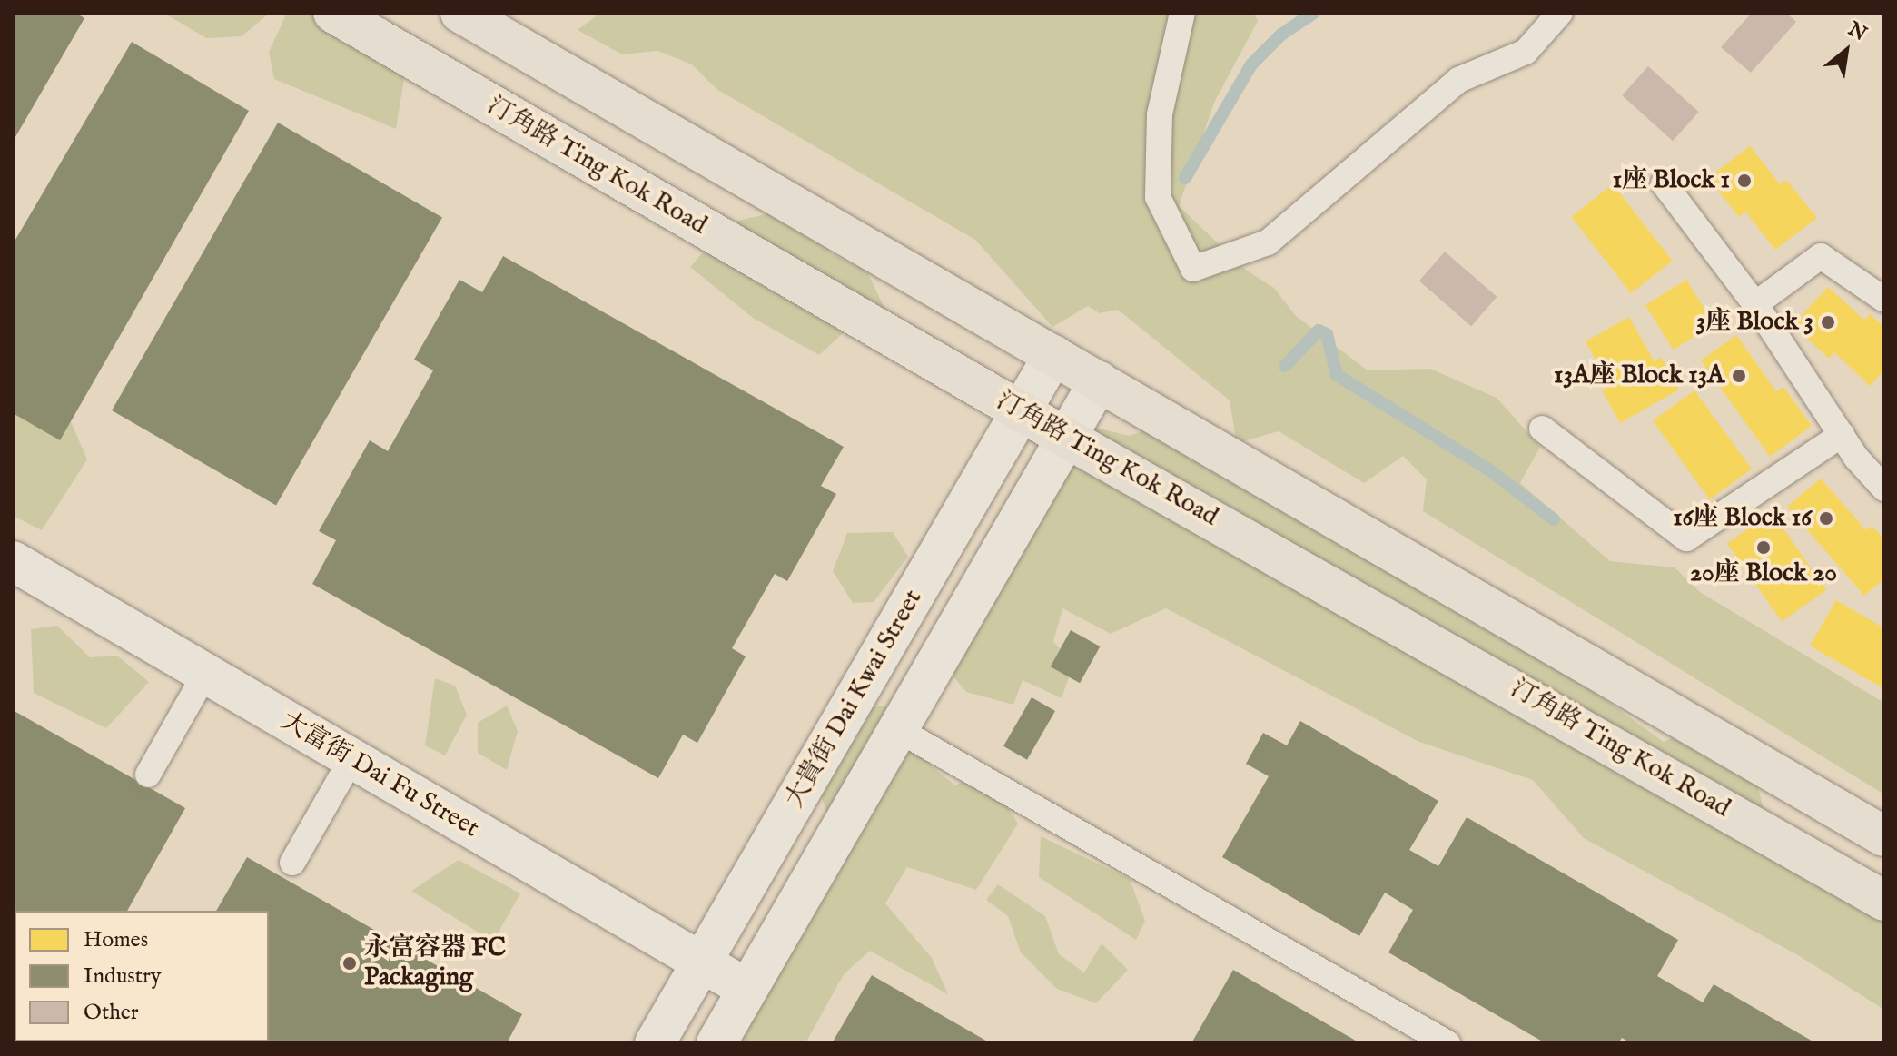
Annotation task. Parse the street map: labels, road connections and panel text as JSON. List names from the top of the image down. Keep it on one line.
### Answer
{"streets":{"main road":["汀角路 Ting Kok Road"],"street":["大貴街 Dai Kwai Street","大富街 Dai Fu Street"]},"crossings":[["汀角路 Ting Kok Road","大貴街 Dai Kwai Street"],["大貴街 Dai Kwai Street","大富街 Dai Fu Street"]],"places":["1座 Block 1","3座 Block 3","13A座 Block 13A","16座 Block 16","20座 Block 20","永富容器 FC Packaging"],"legend":["Homes","Industry","Other"],"north":"top right"}
